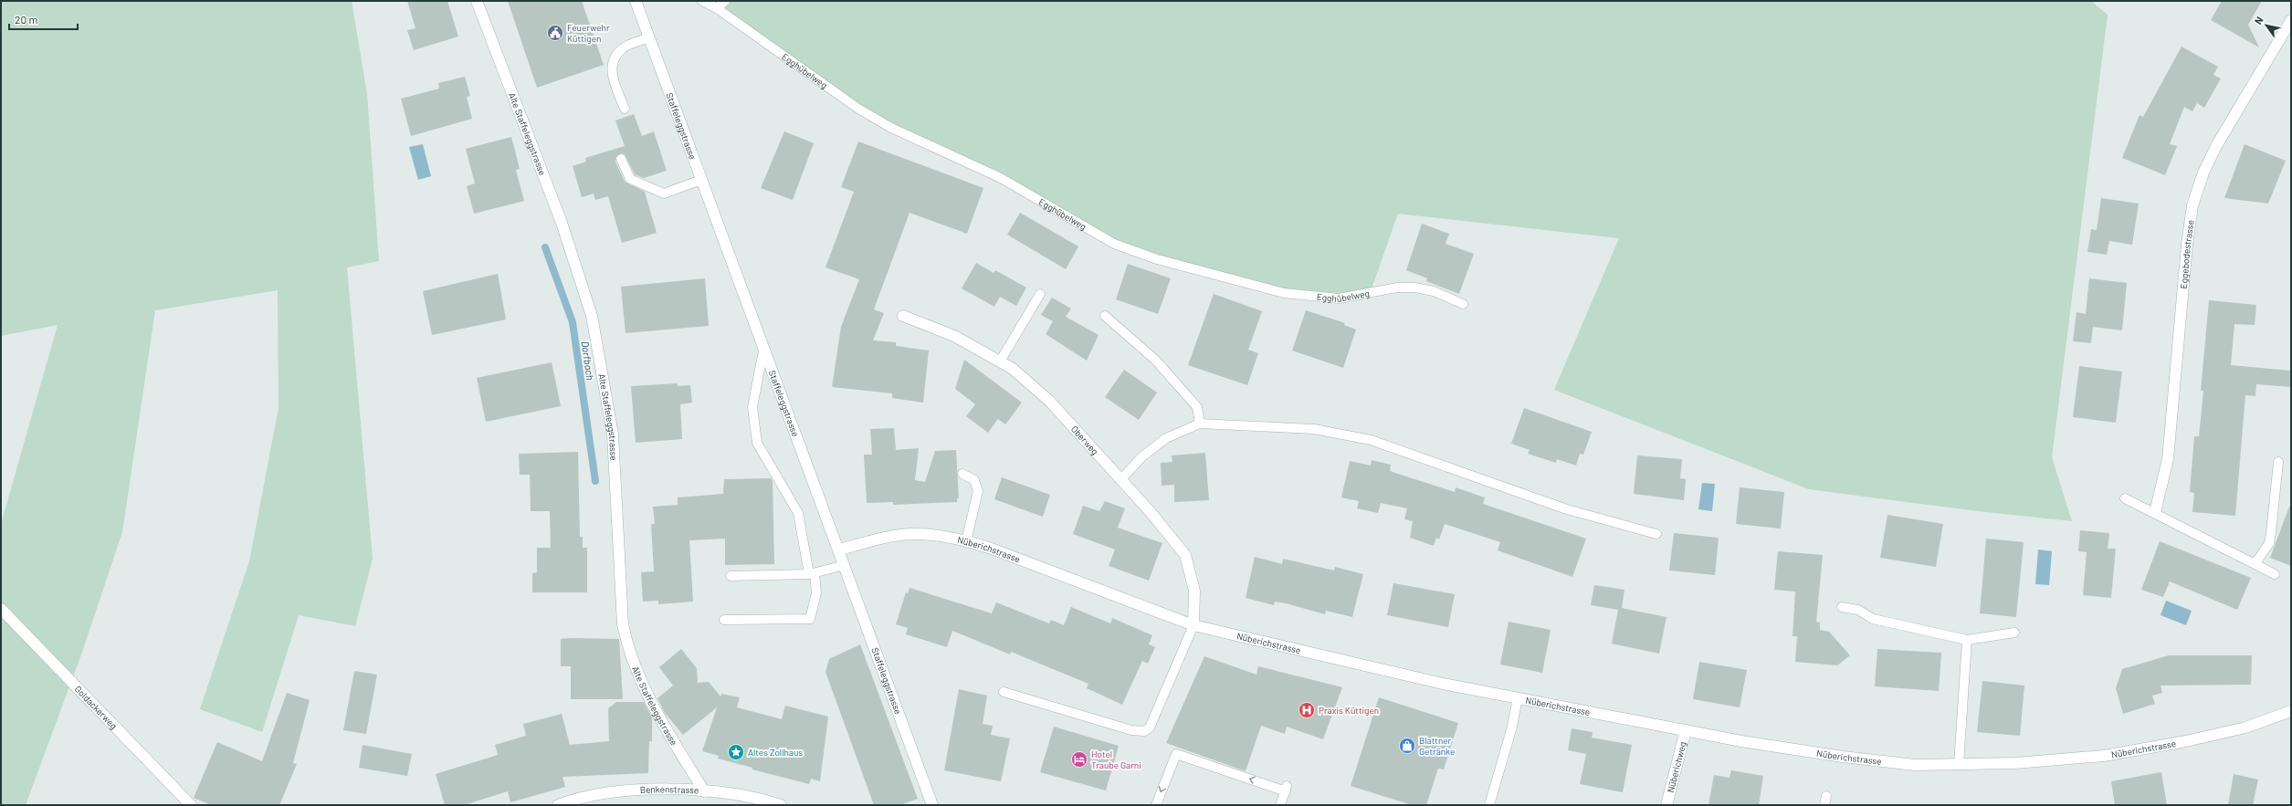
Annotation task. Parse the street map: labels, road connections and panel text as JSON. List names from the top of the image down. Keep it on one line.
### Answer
{"streets":{"street":["Staffeleggstrasse","Alte Staffeleggstrasse","Eggebodestrasse","Oberweg","Nüberichstrasse","Goldackerweg","Nüberichweg","Benkenstrasse"],"lane":["Egghübelweg"]},"crossings":[["Staffeleggstrasse","Nüberichstrasse"],["Alte Staffeleggstrasse","Benkenstrasse"],["Oberweg","Nüberichstrasse"],["Nüberichstrasse","Nüberichweg"]],"water":["Dorfbach"],"places":{"public building":["Feuerwehr Küttigen"],"hospital":["Praxis Küttigen"],"shop":["Blattner Getränke"],"place":["Altes Zollhaus"],"hotel":["Hotel Traube Garni"]},"scale_bar":"20 m","north":"top left"}
